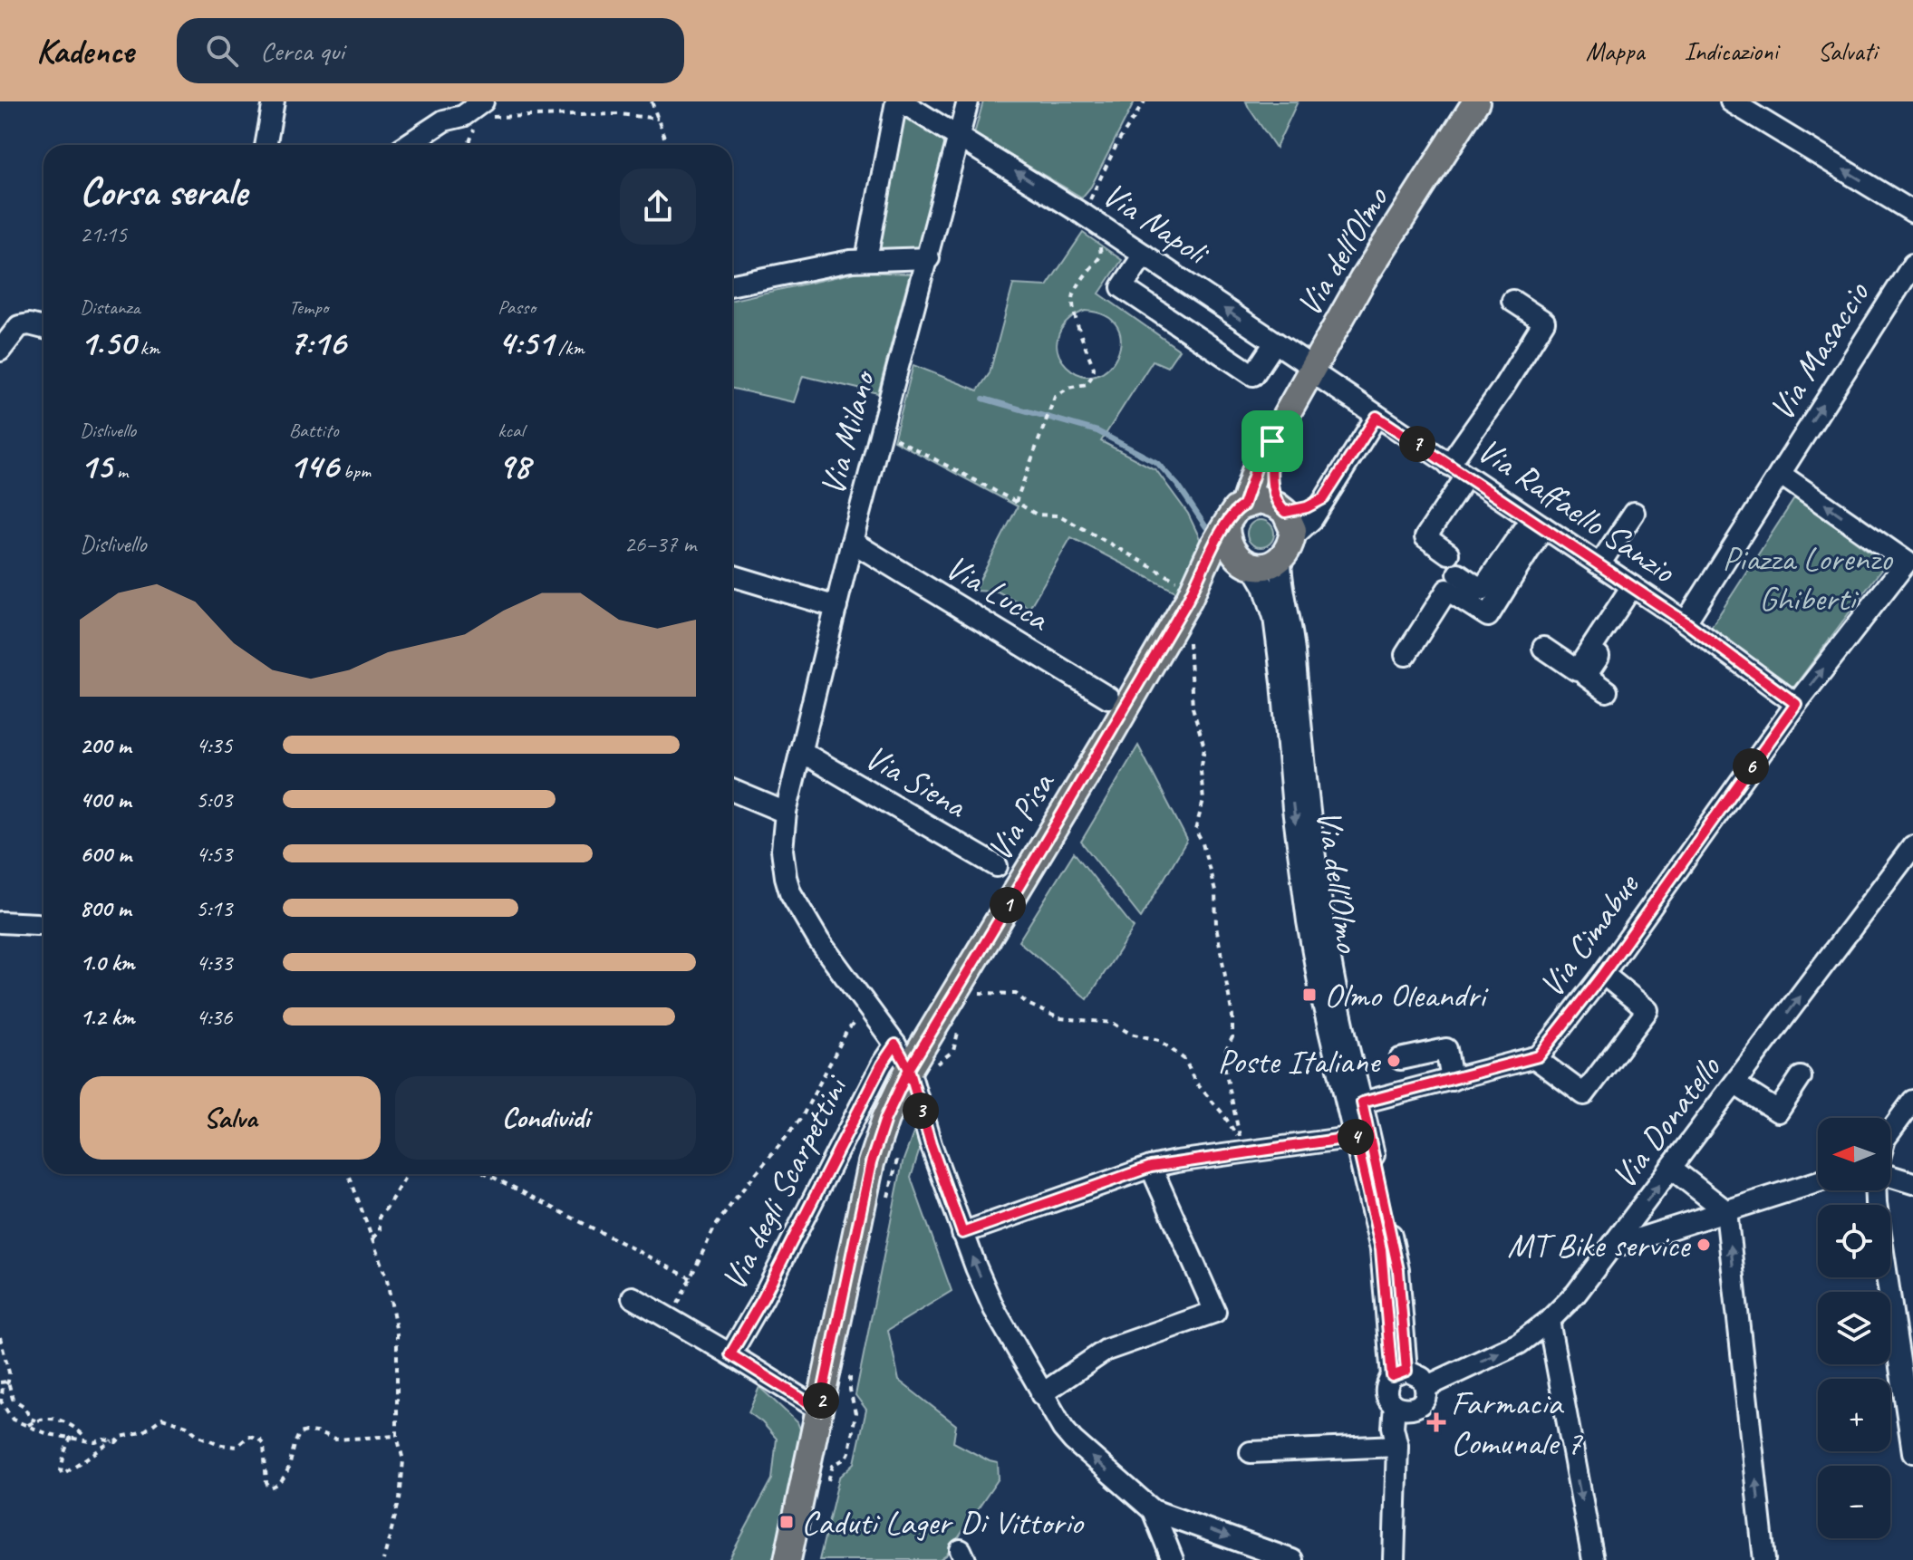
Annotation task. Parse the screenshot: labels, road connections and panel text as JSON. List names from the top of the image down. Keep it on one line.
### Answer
{"streets":{"main road":["Via dell'Olmo","Via Pisa"],"street":["Via Napoli","Via Masaccio","Via Milano","Via Raffaello Sanzio","Via Lucca","Via Siena","Via Cimabue","Via Donatello","Via degli Scarpettini"]},"crossings":[["Via Napoli","Via dell'Olmo"],["Via Napoli","Via Milano"],["Via Napoli","Via Raffaello Sanzio"],["Via dell'Olmo","Via Raffaello Sanzio"],["Via dell'Olmo","Via Pisa"],["Via dell'Olmo","Via Donatello"],["Via Milano","Via Lucca"],["Via Milano","Via Siena"]],"one_way":["Via Napoli","Via Masaccio","Via Donatello"],"parks":["Piazza Lorenzo Ghiberti"],"places":{"transit":["Olmo Oleandri","Caduti Lager Di Vittorio"],"other":["Poste Italiane","MT Bike service"],"health":["Farmacia Comunale 7"]},"north":"left","page":{"header":"Kadence","search":"Cerca qui","nav":["Mappa","Indicazioni","Salvati"],"heading":["Corsa serale","21:15"],"stats":[["Distanza","1.50 km"],["Tempo","7:16"],["Passo","4:51 /km"],["Dislivello","15 m"],["Battito","146 bpm"],["kcal","98"]],"pins":["7","6","1","3","4","2"],"chart":["Dislivello","26–37 m"],"list":[{"name":"200 m","note":"4:35"},{"name":"400 m","note":"5:03"},{"name":"600 m","note":"4:53"},{"name":"800 m","note":"5:13"},{"name":"1.0 km","note":"4:33"},{"name":"1.2 km","note":"4:36"}],"buttons":["Salva","Condividi"],"map_buttons":["+","−"]}}
